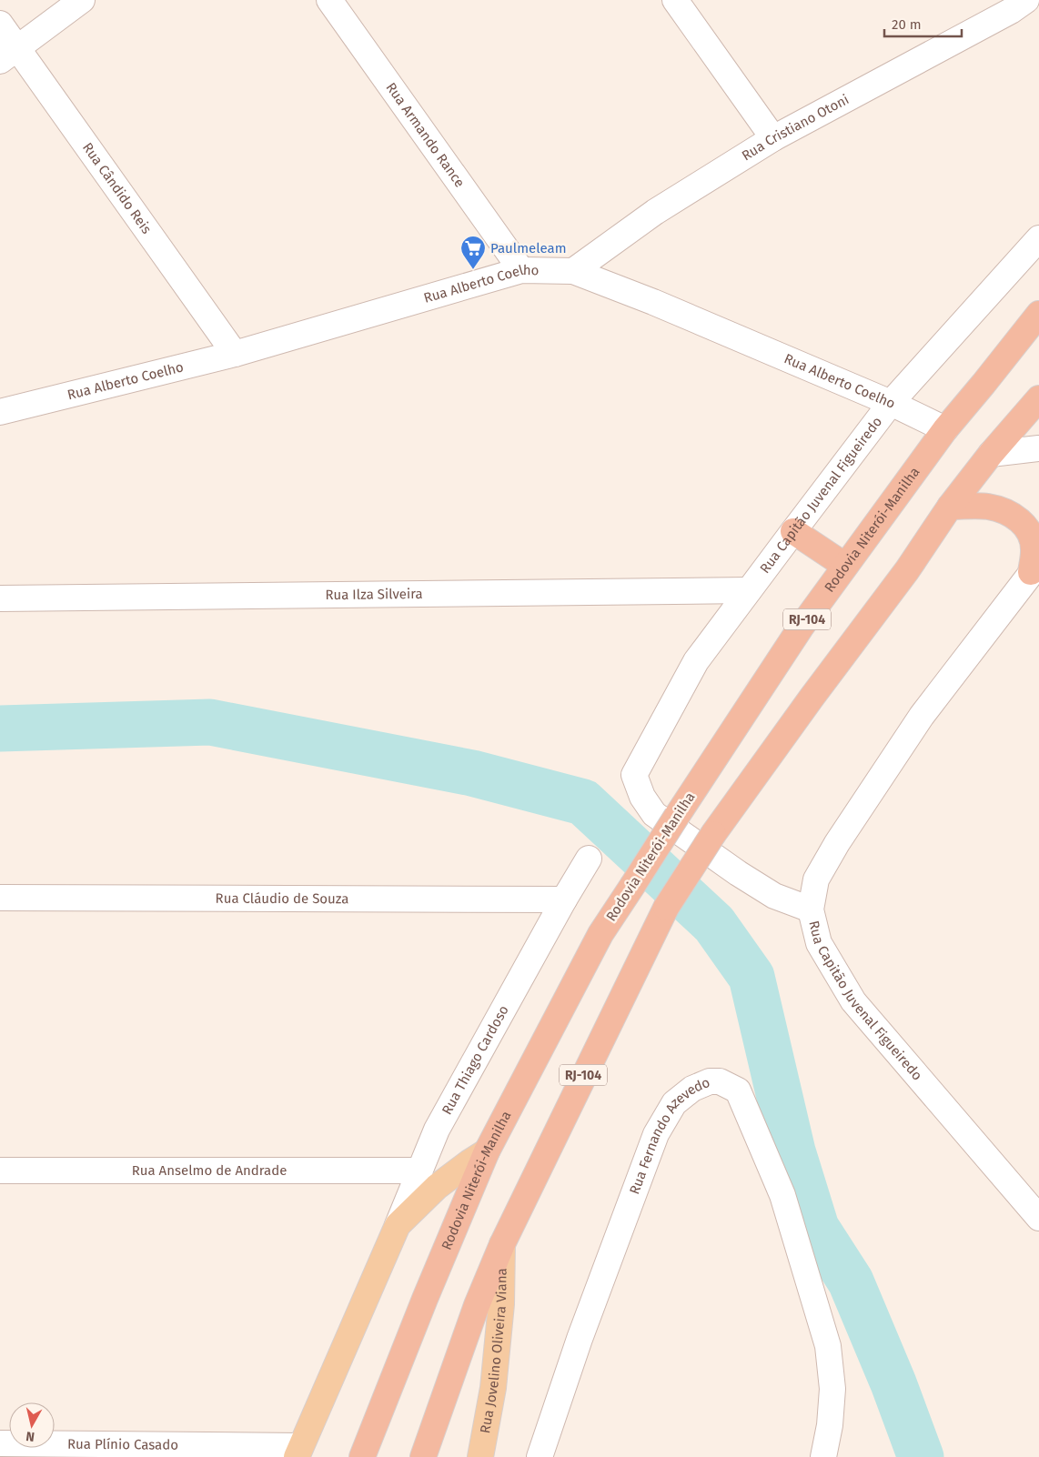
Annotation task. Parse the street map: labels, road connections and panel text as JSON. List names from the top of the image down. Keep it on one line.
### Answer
{"streets":{"highway":["Rodovia Niterói-Manilha","RJ-104"],"main road":["Rua Thiago Cardoso","Rua Jovelino Oliveira Viana"],"street":["Rua Cristiano Otoni","Rua Armando Rance","Rua Cândido Reis","Rua Alberto Coelho","Rua Capitão Juvenal Figueiredo","Rua Ilza Silveira","Rua Cláudio de Souza","Rua Fernando Azevedo","Rua Anselmo de Andrade","Rua Plínio Casado"]},"crossings":[["Rua Cristiano Otoni","Rua Alberto Coelho"],["Rua Armando Rance","Rua Alberto Coelho"],["Rua Cândido Reis","Rua Alberto Coelho"],["Rua Alberto Coelho","Rua Capitão Juvenal Figueiredo"],["Rua Alberto Coelho","Rodovia Niterói-Manilha"],["Rua Capitão Juvenal Figueiredo","Rua Ilza Silveira"],["Rodovia Niterói-Manilha","Rua Thiago Cardoso"],["RJ-104","Rua Jovelino Oliveira Viana"],["Rua Cláudio de Souza","Rua Thiago Cardoso"],["Rua Thiago Cardoso","Rua Anselmo de Andrade"],["Rua Thiago Cardoso","Rua Plínio Casado"]],"places":{"supermarket":["Paulmeleam"]},"scale_bar":"20 m","north":"bottom"}
